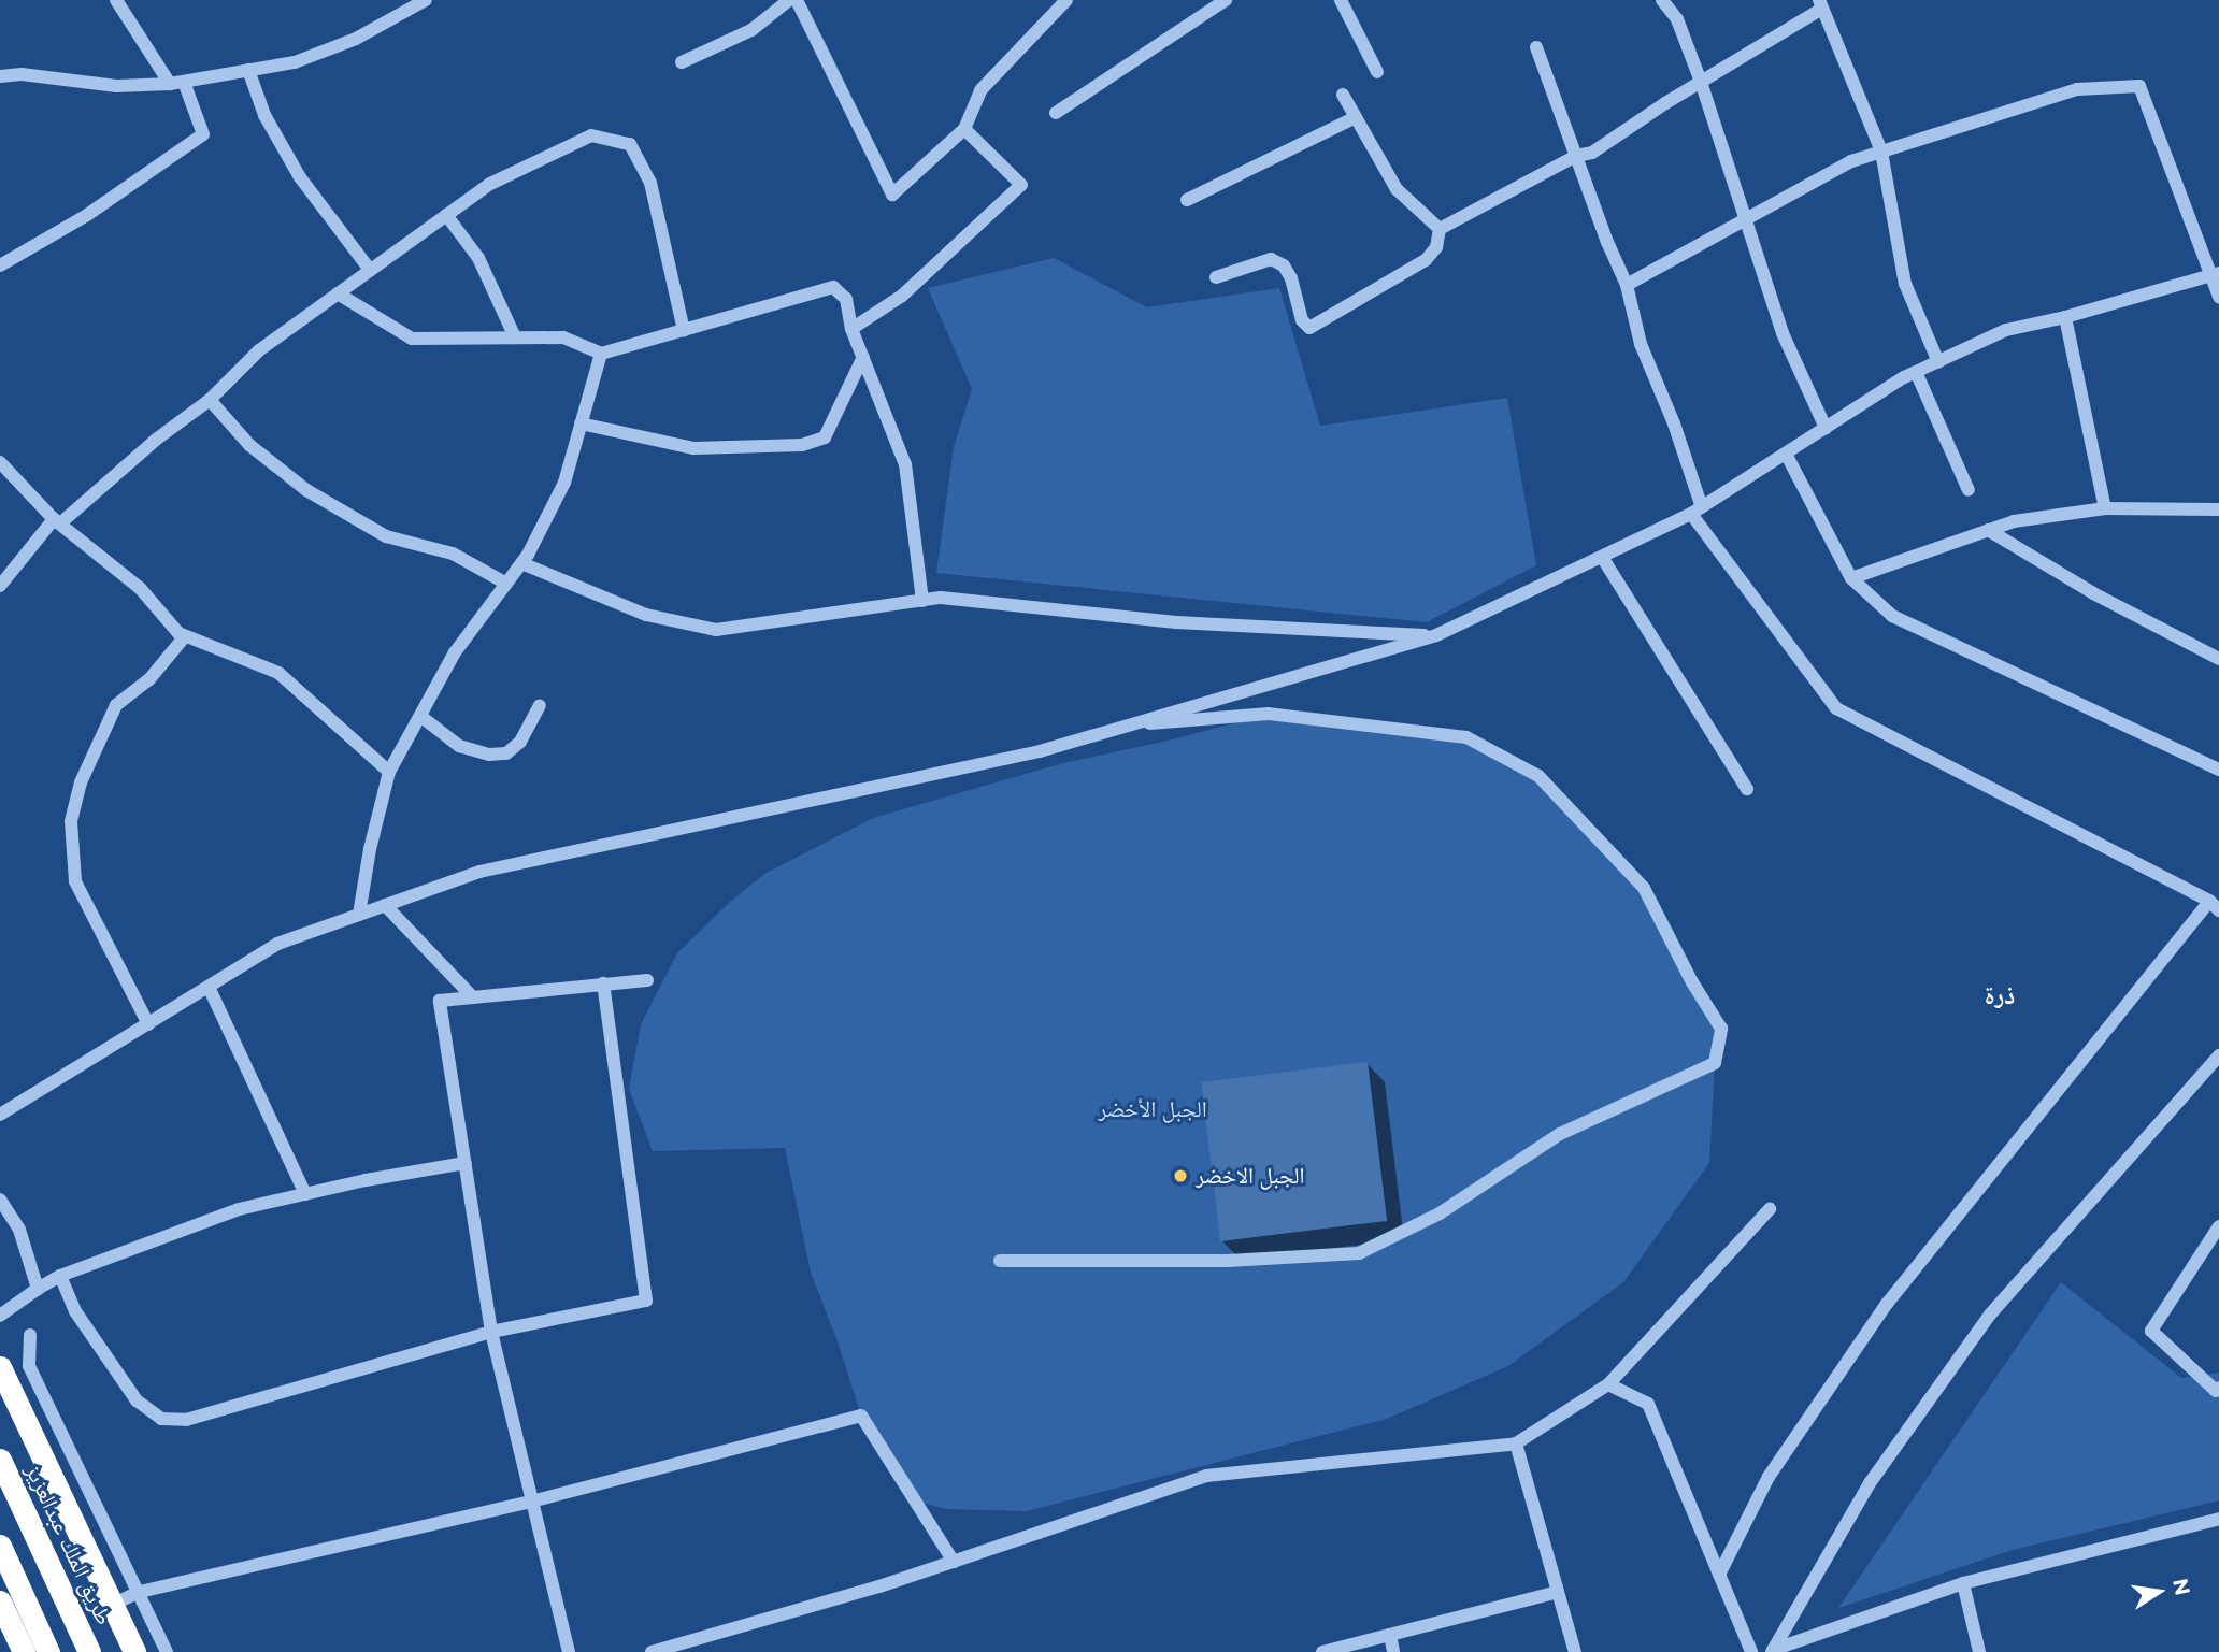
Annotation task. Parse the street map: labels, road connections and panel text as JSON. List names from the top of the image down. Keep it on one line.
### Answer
{"streets":{"highway":["طريق الملك عبدالعزيز"]},"districts":["ذرة"],"parks":["الجبل الأخضر"],"places":["الجبل الاخضر"],"north":"right"}
